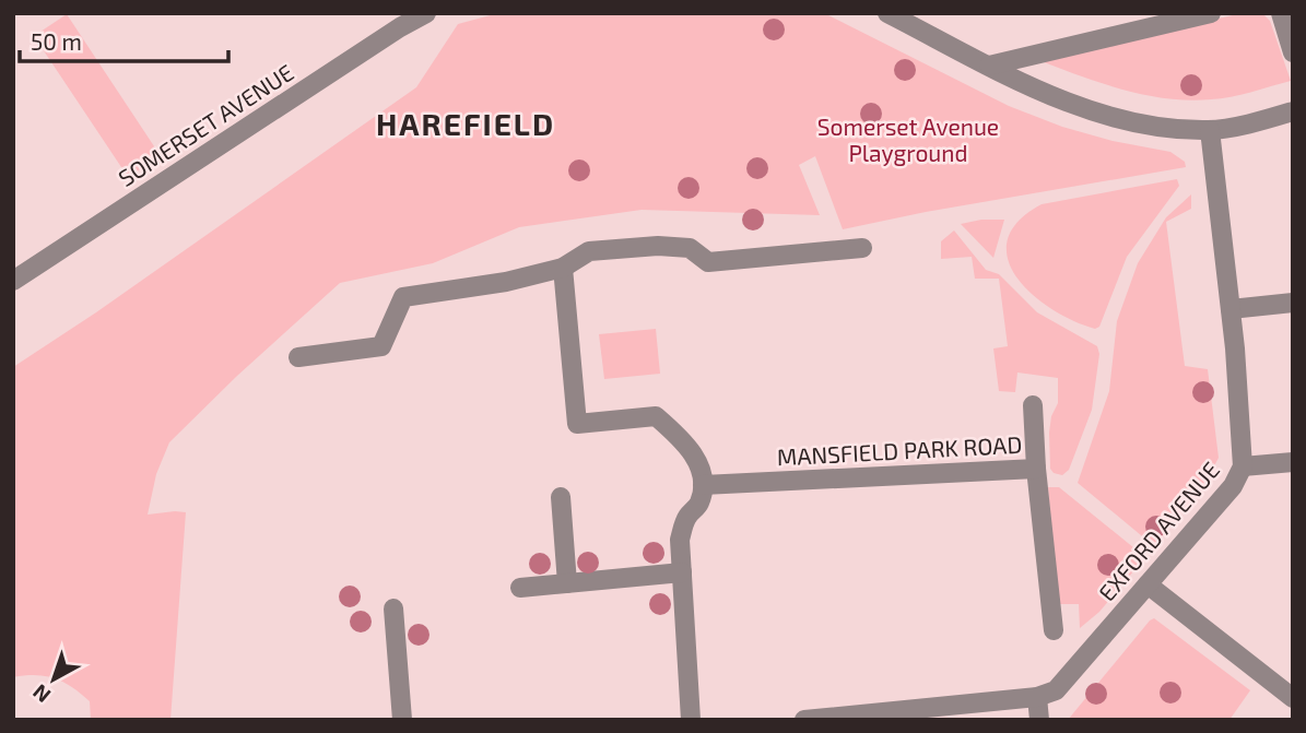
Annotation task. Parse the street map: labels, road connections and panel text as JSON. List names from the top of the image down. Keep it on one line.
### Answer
{"streets":{"street":["SOMERSET AVENUE","MANSFIELD PARK ROAD","EXFORD AVENUE"]},"districts":["HAREFIELD"],"parks":["Somerset Avenue Playground"],"scale_bar":"50 m","north":"bottom left"}
